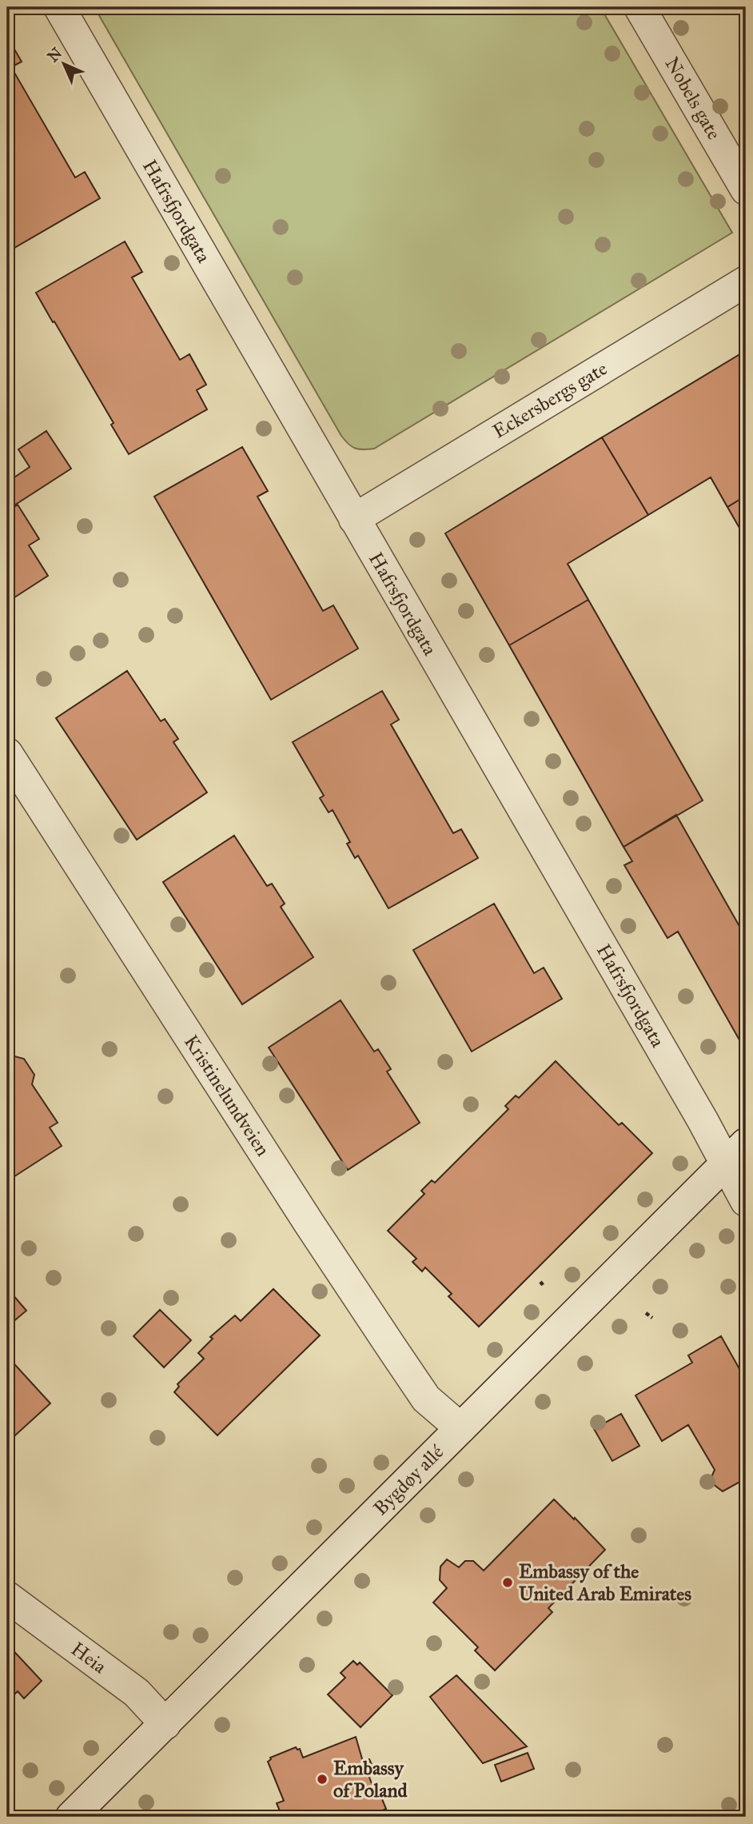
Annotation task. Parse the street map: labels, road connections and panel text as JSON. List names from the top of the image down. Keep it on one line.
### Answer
{"streets":{"street":["Nobels gate","Hafrsfjordgata","Eckersbergs gate","Kristinelundveien","Bygdøy allé","Heia"]},"crossings":[["Hafrsfjordgata","Eckersbergs gate"],["Hafrsfjordgata","Bygdøy allé"],["Kristinelundveien","Bygdøy allé"],["Bygdøy allé","Heia"]],"places":["Embassy of the United Arab Emirates","Embassy of Poland"],"north":"top left"}
